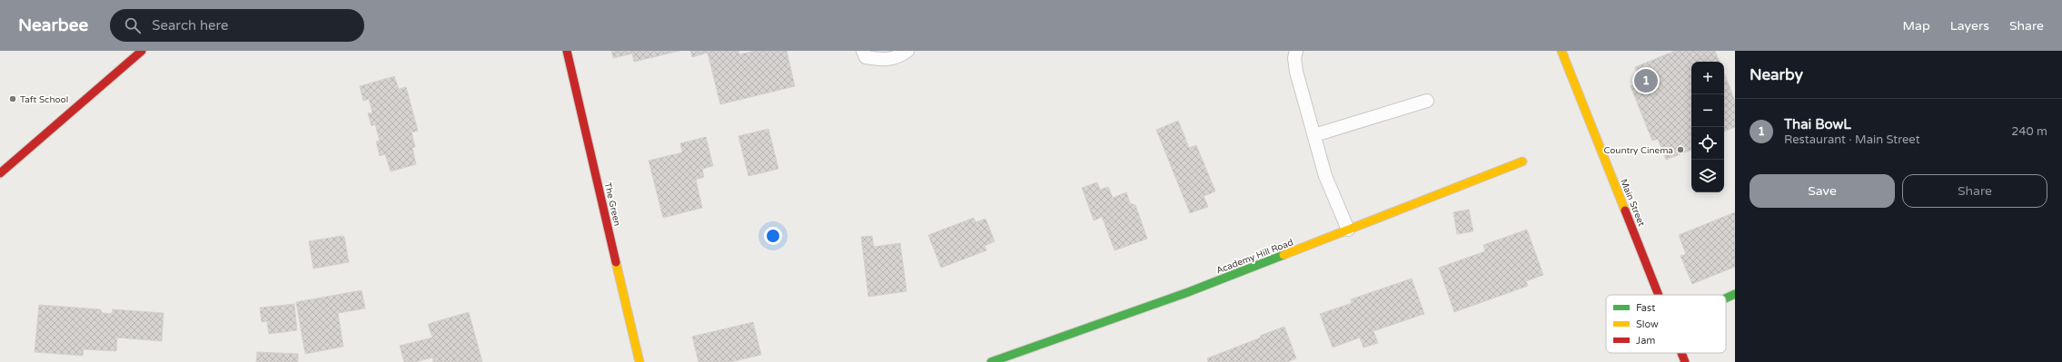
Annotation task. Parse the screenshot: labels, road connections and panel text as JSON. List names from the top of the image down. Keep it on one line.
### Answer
{"streets":{"street":["Main Street","The Green","Academy Hill Road"]},"places":["Taft School","Country Cinema"],"legend":["Fast","Slow","Jam"],"page":{"header":"Nearbee","search":"Search here","nav":["Map","Layers","Share"],"heading":"Nearby","map_buttons":["+","−"],"pins":"1","list":[{"mark":"1","name":"Thai BowL","note":"Restaurant · Main Street","value":"240 m"}],"buttons":["Save","Share"]}}
